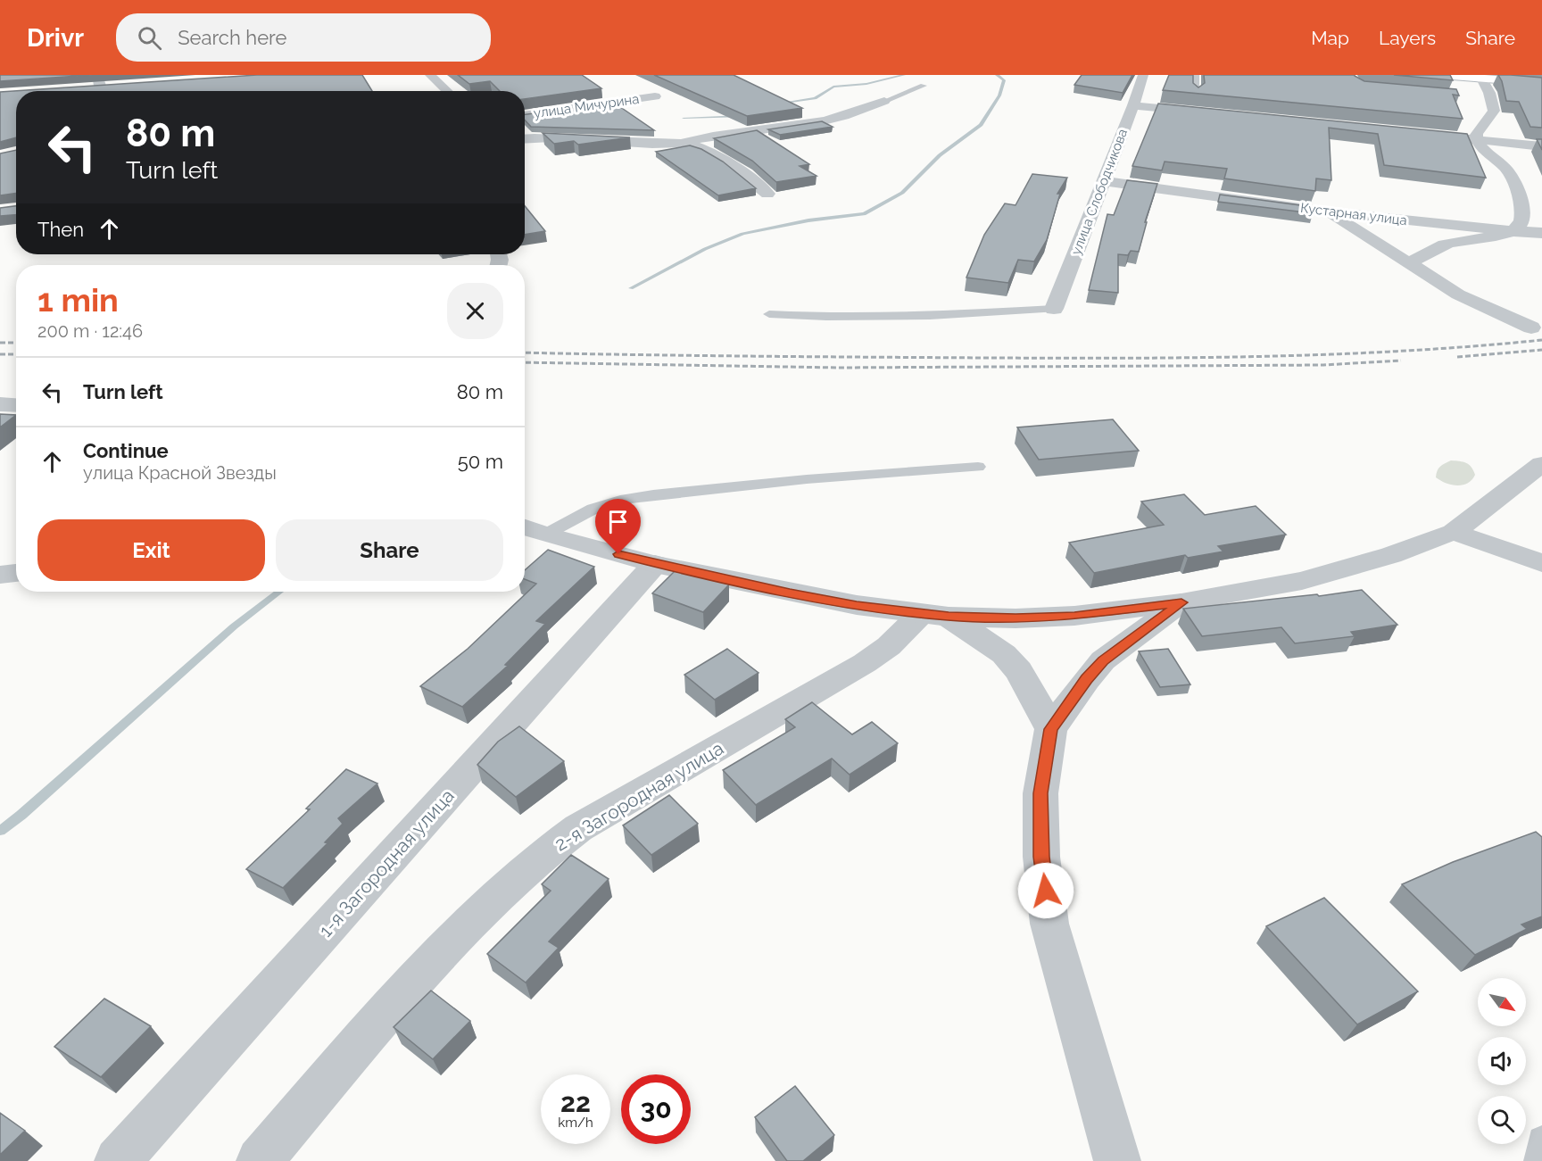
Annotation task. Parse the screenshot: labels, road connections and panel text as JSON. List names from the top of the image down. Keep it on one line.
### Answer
{"streets":{"street":["улица Мичурина","улица Слободчикова","Кустарная улица","2-я Загородная улица","1-я Загородная улица"]},"crossings":[["улица Слободчикова","Кустарная улица"]],"north":"bottom right","page":{"header":"Drivr","search":"Search here","nav":["Map","Layers","Share"],"turn":["80 m","Turn left"],"then":"Then","heading":["1 min","200 m · 12:46"],"list":[{"name":"Turn left","value":"80 m"},{"name":"Continue","note":"улица Красной Звезды","value":"50 m"}],"buttons":["Exit","Share"],"speed":"22 km/h","limit":"30"}}
